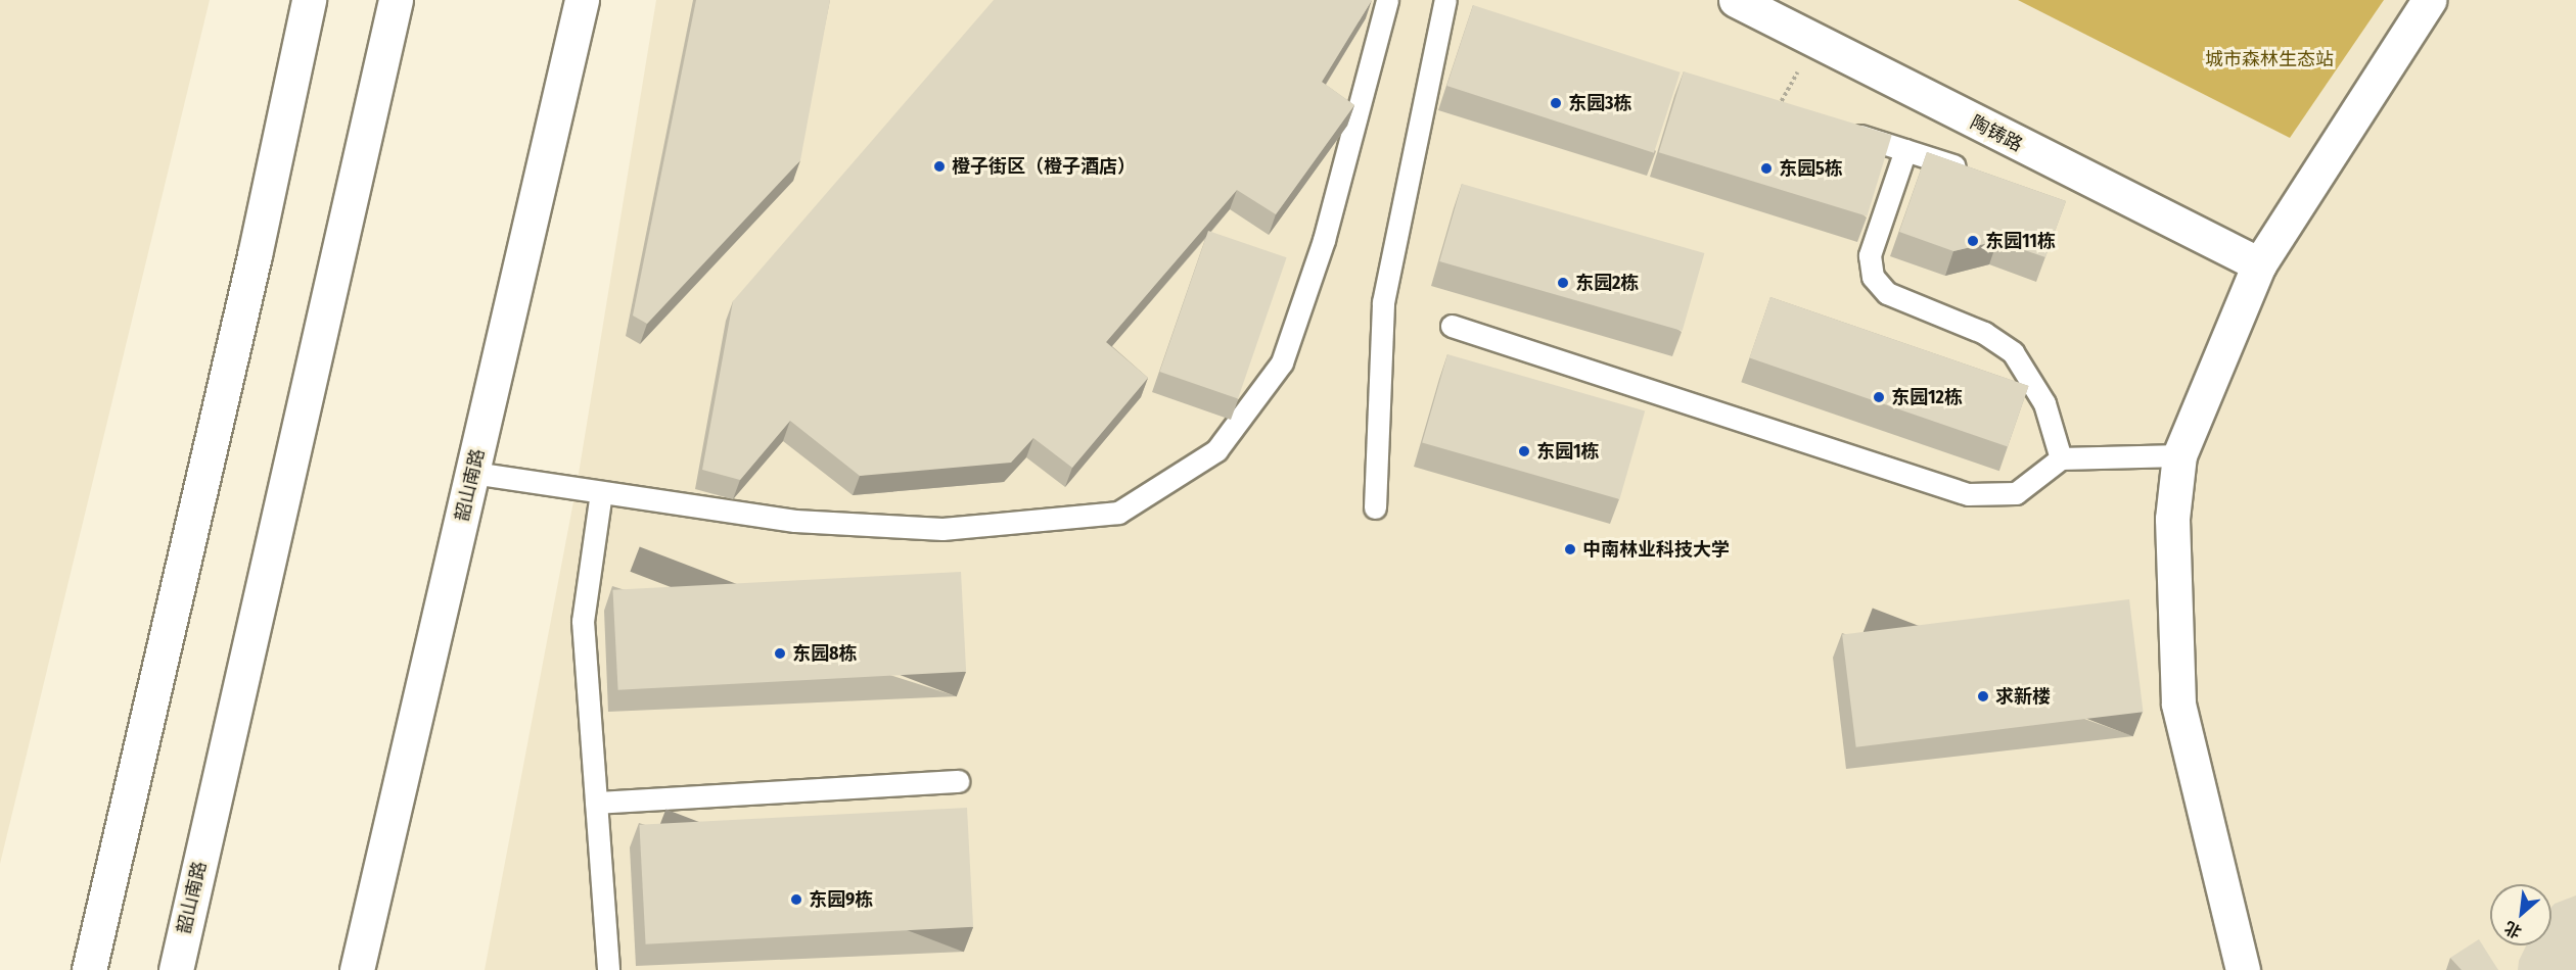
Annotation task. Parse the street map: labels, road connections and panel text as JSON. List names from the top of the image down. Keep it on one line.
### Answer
{"streets":{"street":["陶铸路","韶山南路"]},"parks":["城市森林生态站"],"places":["东园3栋","橙子街区（橙子酒店）","东园5栋","东园11栋","东园2栋","东园12栋","东园1栋","中南林业科技大学","东园8栋","求新楼","东园9栋"],"north":"bottom left"}
